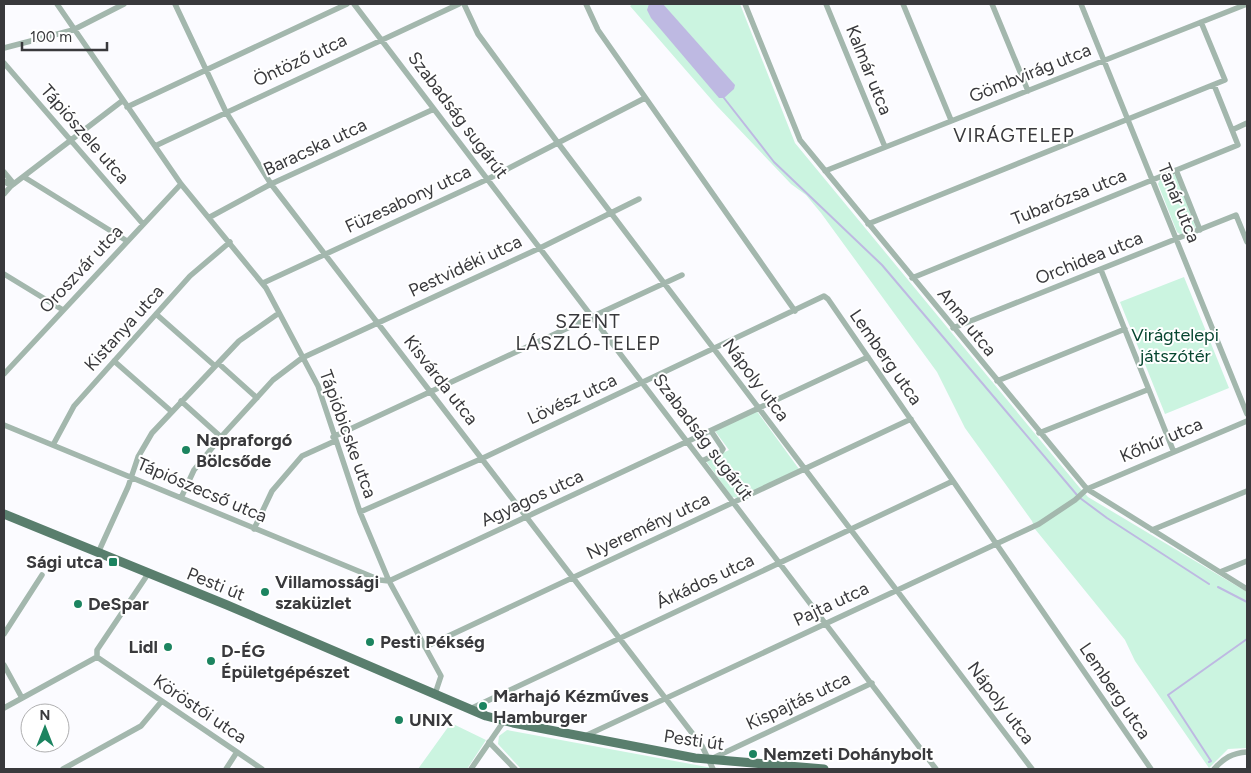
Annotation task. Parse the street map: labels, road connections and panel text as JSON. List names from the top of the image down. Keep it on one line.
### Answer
{"streets":{"main road":["Pesti út"],"street":["Öntöző utca","Kalmár utca","Gömbvirág utca","Szabadság sugárút","Tápiószele utca","Baracska utca","Tubarózsa utca","Füzesabony utca","Tanár utca","Orchidea utca","Pestvidéki utca","Oroszvár utca","Anna utca","Kistanya utca","Lemberg utca","Kisvárda utca","Nápoly utca","Lövész utca","Tápióbicske utca","Kőhúr utca","Tápiószecső utca","Agyagos utca","Nyeremény utca","Árkádos utca","Pajta utca","Kispajtás utca","Köröstói utca"]},"crossings":[["Öntöző utca","Szabadság sugárút"],["Öntöző utca","Kisvárda utca"],["Öntöző utca","Tápióbicske utca"],["Kalmár utca","Gömbvirág utca"],["Gömbvirág utca","Tanár utca"],["Gömbvirág utca","Anna utca"],["Szabadság sugárút","Baracska utca"],["Szabadság sugárút","Füzesabony utca"],["Szabadság sugárút","Pestvidéki utca"],["Szabadság sugárút","Lövész utca"],["Szabadság sugárút","Agyagos utca"],["Szabadság sugárút","Nyeremény utca"],["Szabadság sugárút","Árkádos utca"],["Szabadság sugárút","Pajta utca"],["Szabadság sugárút","Kispajtás utca"],["Tápiószele utca","Oroszvár utca"],["Baracska utca","Kisvárda utca"],["Baracska utca","Tápióbicske utca"],["Tubarózsa utca","Tanár utca"],["Tubarózsa utca","Anna utca"],["Füzesabony utca","Kisvárda utca"],["Füzesabony utca","Nápoly utca"],["Füzesabony utca","Tápióbicske utca"],["Tanár utca","Orchidea utca"],["Orchidea utca","Anna utca"],["Pestvidéki utca","Kisvárda utca"],["Pestvidéki utca","Nápoly utca"],["Pestvidéki utca","Tápióbicske utca"],["Pestvidéki utca","Tápiószecső utca"],["Oroszvár utca","Tápióbicske utca"],["Anna utca","Kőhúr utca"],["Anna utca","Pajta utca"],["Kistanya utca","Tápióbicske utca"],["Kistanya utca","Tápiószecső utca"],["Lemberg utca","Lövész utca"],["Lemberg utca","Nyeremény utca"],["Lemberg utca","Árkádos utca"],["Lemberg utca","Pajta utca"],["Kisvárda utca","Lövész utca"],["Kisvárda utca","Agyagos utca"],["Kisvárda utca","Nyeremény utca"],["Kisvárda utca","Árkádos utca"],["Kisvárda utca","Pesti út"],["Kisvárda utca","Pajta utca"],["Kisvárda utca","Kispajtás utca"],["Nápoly utca","Lövész utca"],["Nápoly utca","Nyeremény utca"],["Nápoly utca","Árkádos utca"],["Nápoly utca","Pajta utca"],["Lövész utca","Tápióbicske utca"],["Tápióbicske utca","Tápiószecső utca"],["Tápióbicske utca","Agyagos utca"],["Tápióbicske utca","Nyeremény utca"],["Tápióbicske utca","Pesti út"],["Kőhúr utca","Pajta utca"],["Tápiószecső utca","Agyagos utca"],["Árkádos utca","Pesti út"],["Pesti út","Pajta utca"],["Pesti út","Kispajtás utca"]],"districts":["VIRÁGTELEP","SZENT LÁSZLÓ-TELEP"],"parks":["Virágtelepi játszótér"],"places":{"other":["Napraforgó Bölcsőde","Villamossági szaküzlet","DeSpar","Pesti Pékség","Lidl","D-ÉG Épületgépészet","Marhajó Kézműves Hamburger","UNIX","Nemzeti Dohánybolt"],"transit":["Sági utca"]},"scale_bar":"100 m","north":"top"}
